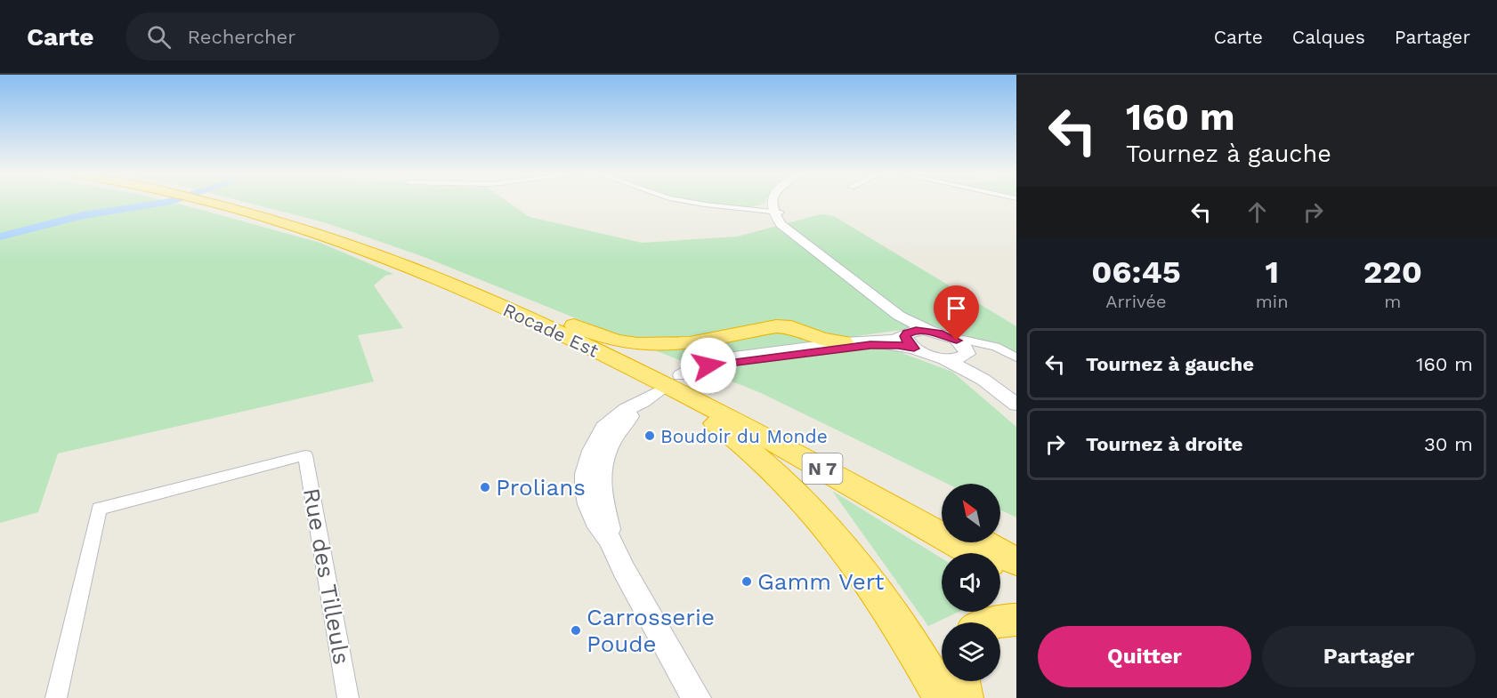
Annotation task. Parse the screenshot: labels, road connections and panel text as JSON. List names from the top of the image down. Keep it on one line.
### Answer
{"streets":{"highway":["Rocade Est","N 7"],"street":["Rue des Tilleuls"]},"places":["Boudoir du Monde","Prolians","Gamm Vert","Carrosserie Poude"],"north":"top left","page":{"header":"Carte","search":"Rechercher","nav":["Carte","Calques","Partager"],"turn":["160 m","Tournez à gauche"],"eta":["06:45","Arrivée","1","min","220","m"],"list":[{"name":"Tournez à gauche","value":"160 m"},{"name":"Tournez à droite","value":"30 m"}],"buttons":["Quitter","Partager"]}}
